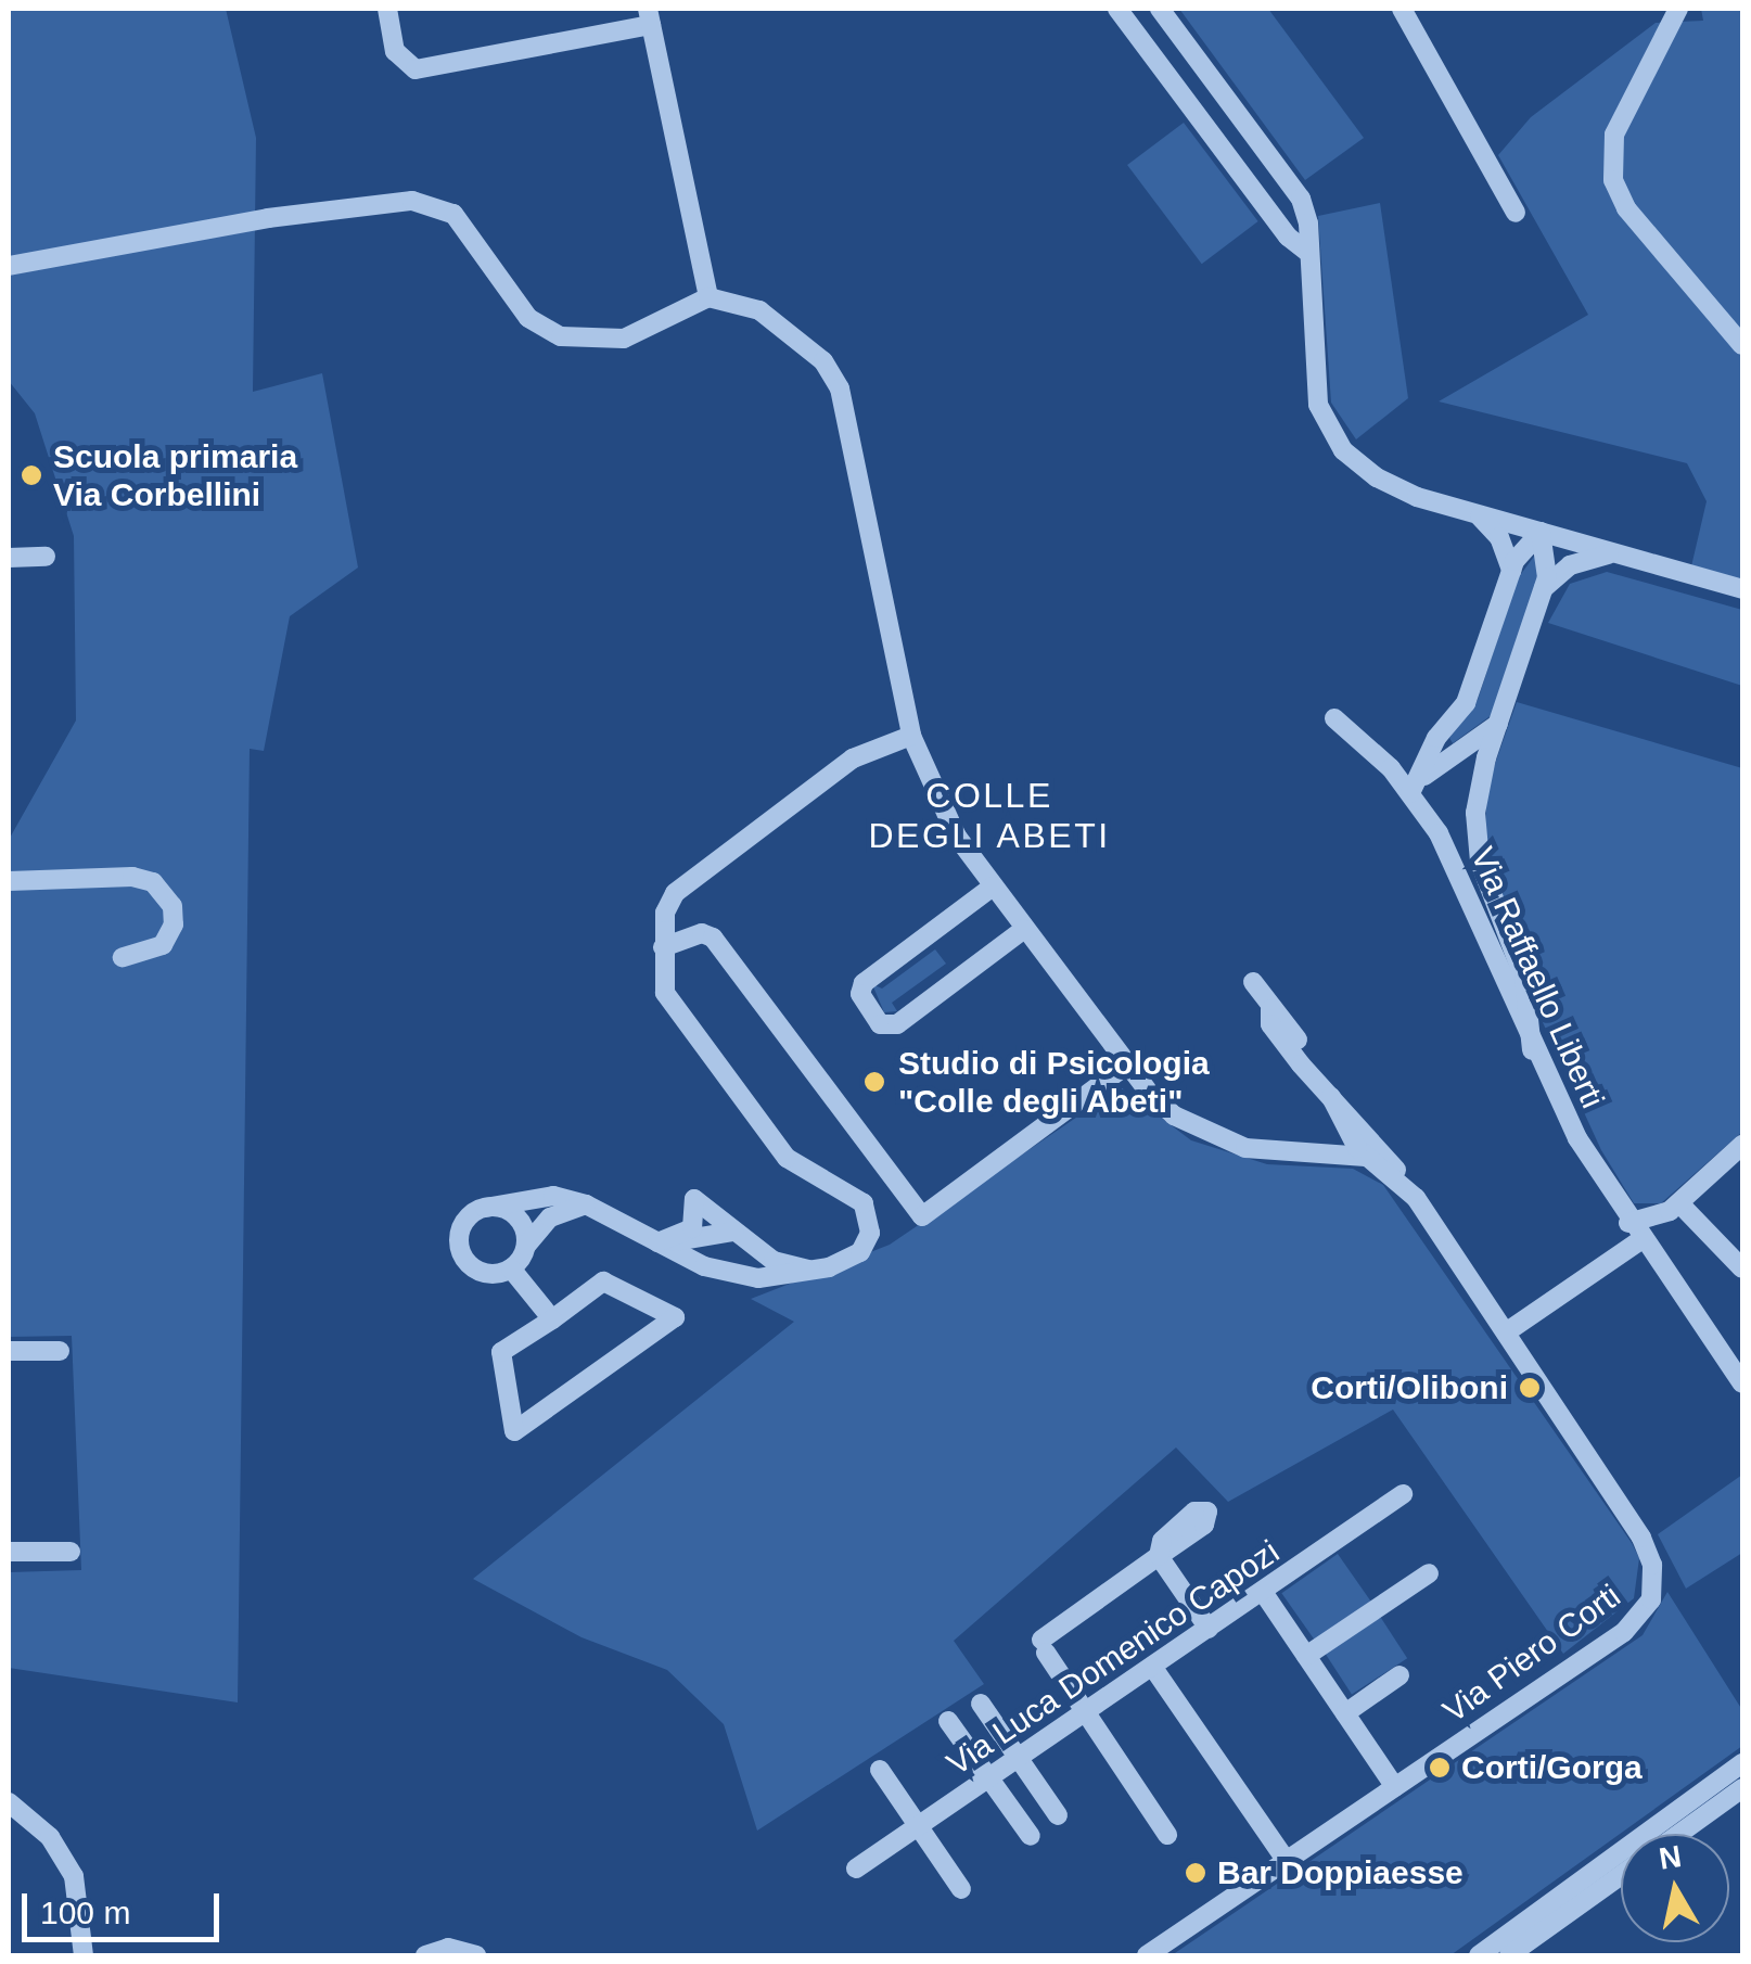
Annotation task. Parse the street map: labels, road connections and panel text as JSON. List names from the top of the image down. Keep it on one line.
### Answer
{"streets":{"street":["Via Raffaello Liberti","Via Piero Corti","Via Luca Domenico Capozi"]},"districts":["COLLE DEGLI ABETI"],"places":["Scuola primaria Via Corbellini","Studio di Psicologia \"Colle degli Abeti\"","Corti/Oliboni","Corti/Gorga","Bar Doppiaesse"],"scale_bar":"100 m","north":"top"}
